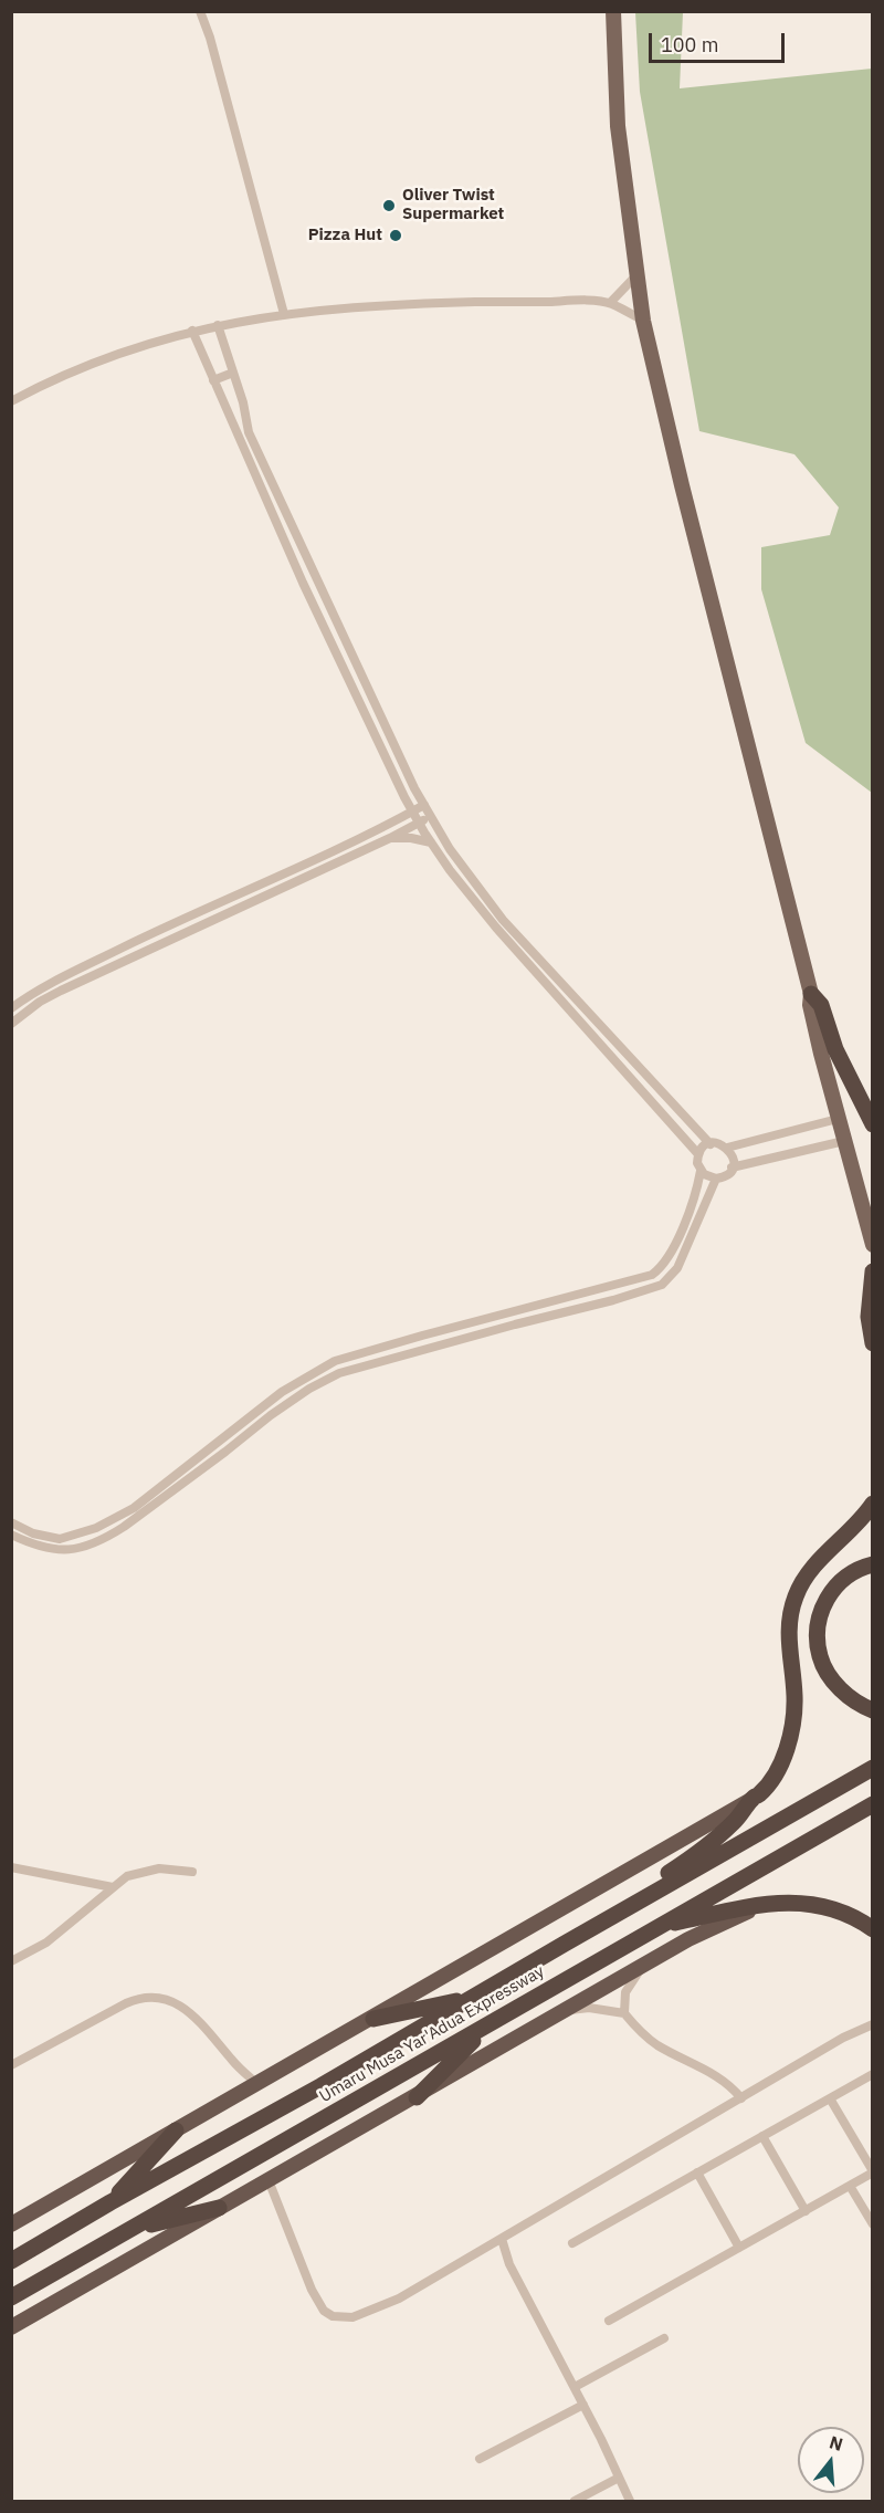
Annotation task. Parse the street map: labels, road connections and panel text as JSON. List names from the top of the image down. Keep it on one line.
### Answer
{"streets":{"highway":["Umaru Musa Yar'Adua Expressway"]},"places":["Oliver Twist Supermarket","Pizza Hut"],"scale_bar":"100 m","north":"top"}
